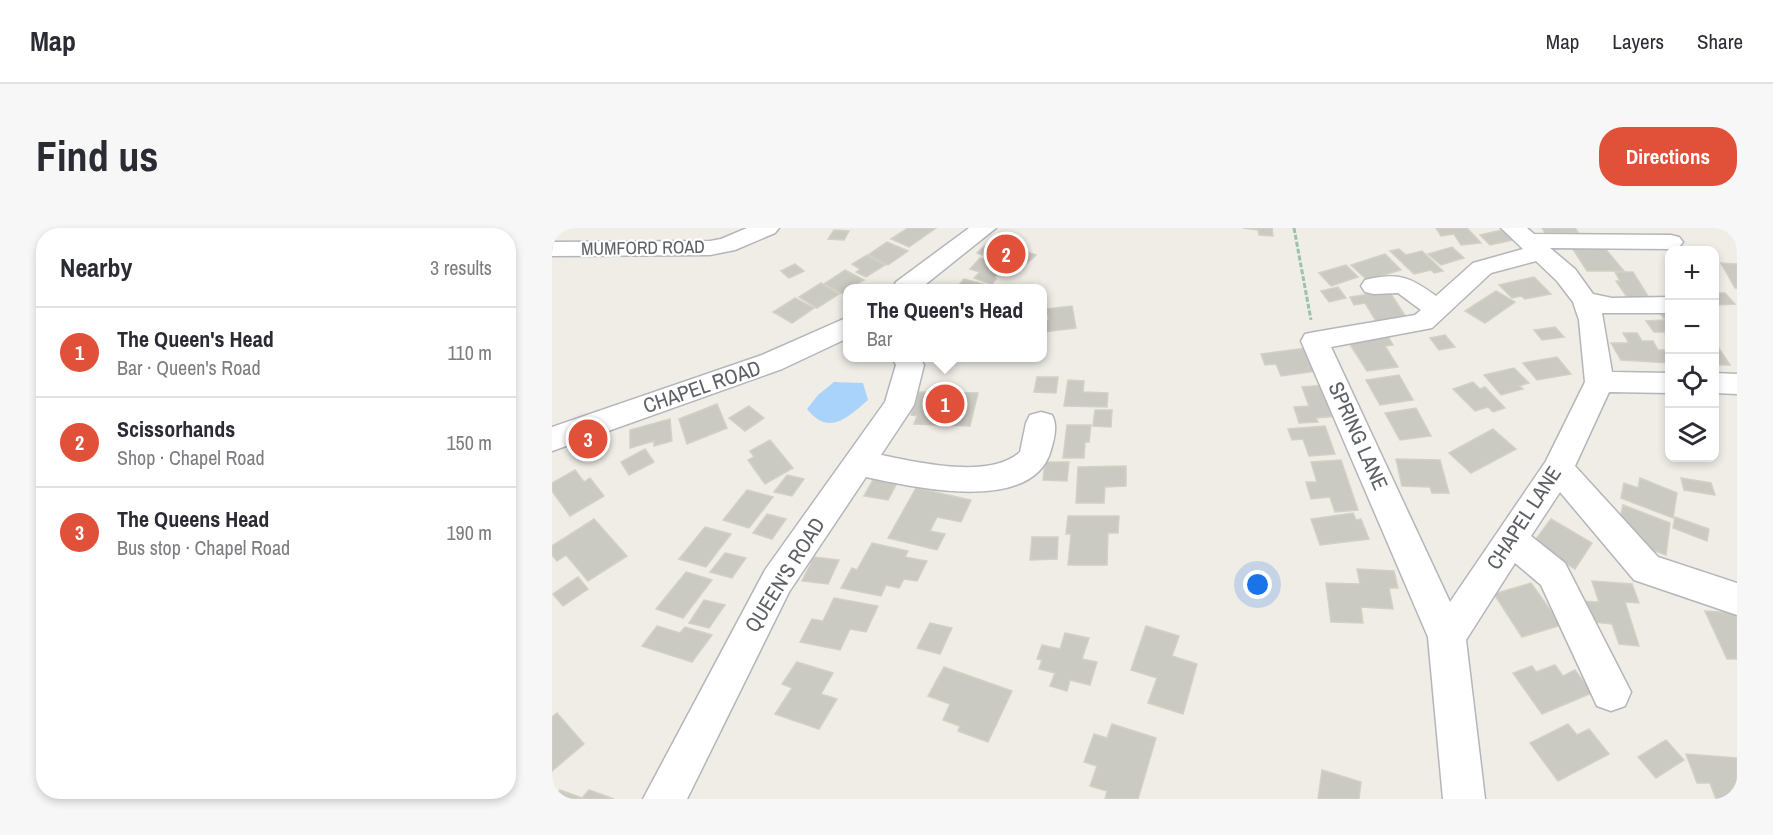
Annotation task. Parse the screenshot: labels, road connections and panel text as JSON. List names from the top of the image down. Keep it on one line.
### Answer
{"streets":{"street":["MUMFORD ROAD","CHAPEL ROAD","SPRING LANE","CHAPEL LANE","QUEEN'S ROAD"]},"crossings":[["SPRING LANE","CHAPEL LANE"]],"page":{"header":"Map","nav":["Map","Layers","Share"],"buttons":"Directions","title":"Find us","heading":["Nearby","3 results"],"pins":["2","1","3"],"map_buttons":["+","−"],"popup":["The Queen's Head","Bar"],"list":[{"mark":"1","name":"The Queen's Head","note":"Bar · Queen's Road","value":"110 m"},{"mark":"2","name":"Scissorhands","note":"Shop · Chapel Road","value":"150 m"},{"mark":"3","name":"The Queens Head","note":"Bus stop · Chapel Road","value":"190 m"}]}}
